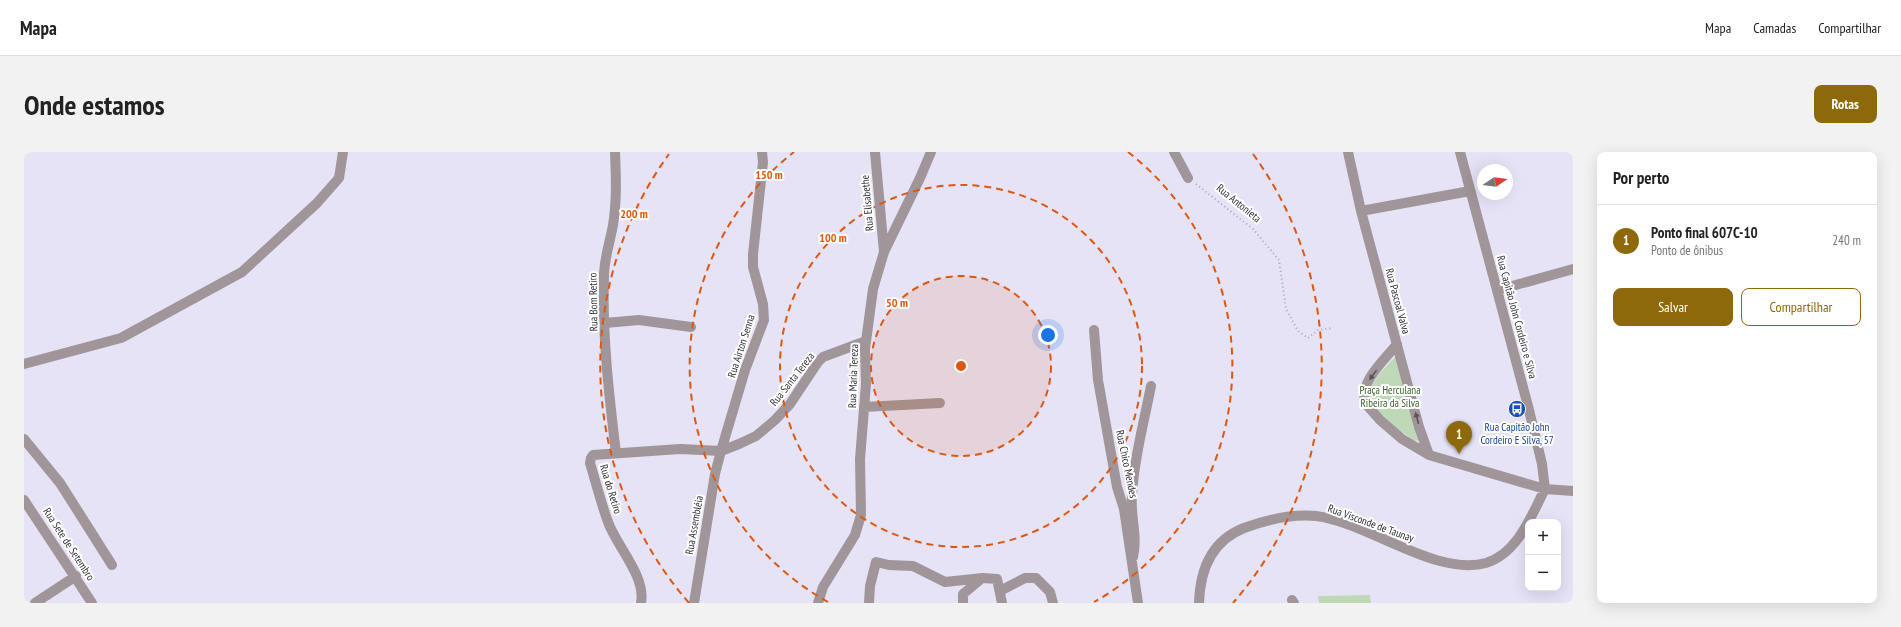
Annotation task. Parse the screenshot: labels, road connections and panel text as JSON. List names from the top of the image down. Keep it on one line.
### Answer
{"streets":{"street":["Rua Elisabethe","Rua Pascoal Valva","Rua Bom Retiro","Rua Capitão John Cordeiro e Silva","Rua Airton Senna","Rua Maria Tereza","Rua Santa Tereza","Rua Chico Mendes","Rua do Retiro","Rua Visconde de Taunay","Rua Assembléia","Rua Sete de Setembro"],"path":["Rua Antonieta"]},"crossings":[["Rua Elisabethe","Rua Maria Tereza"],["Rua Bom Retiro","Rua do Retiro"],["Rua Capitão John Cordeiro e Silva","Rua Visconde de Taunay"],["Rua Airton Senna","Rua Santa Tereza"],["Rua Airton Senna","Rua do Retiro"],["Rua Airton Senna","Rua Assembléia"],["Rua Maria Tereza","Rua Santa Tereza"],["Rua Santa Tereza","Rua do Retiro"],["Rua Santa Tereza","Rua Assembléia"],["Rua do Retiro","Rua Assembléia"]],"one_way":["Rua Pascoal Valva"],"parks":["Praça Herculana Ribeira da Silva"],"places":{"bus stop":["Rua Capitão John Cordeiro E Silva, 57"]},"north":"right","page":{"header":"Mapa","nav":["Mapa","Camadas","Compartilhar"],"buttons":["Rotas",["Salvar","Compartilhar"]],"title":"Onde estamos","heading":"Por perto","list":[{"mark":"1","name":"Ponto final 607C-10","note":"Ponto de ônibus","value":"240 m"}],"pins":"1","map_buttons":["+","−"]},"rings":["150 m","200 m","100 m","50 m"]}
